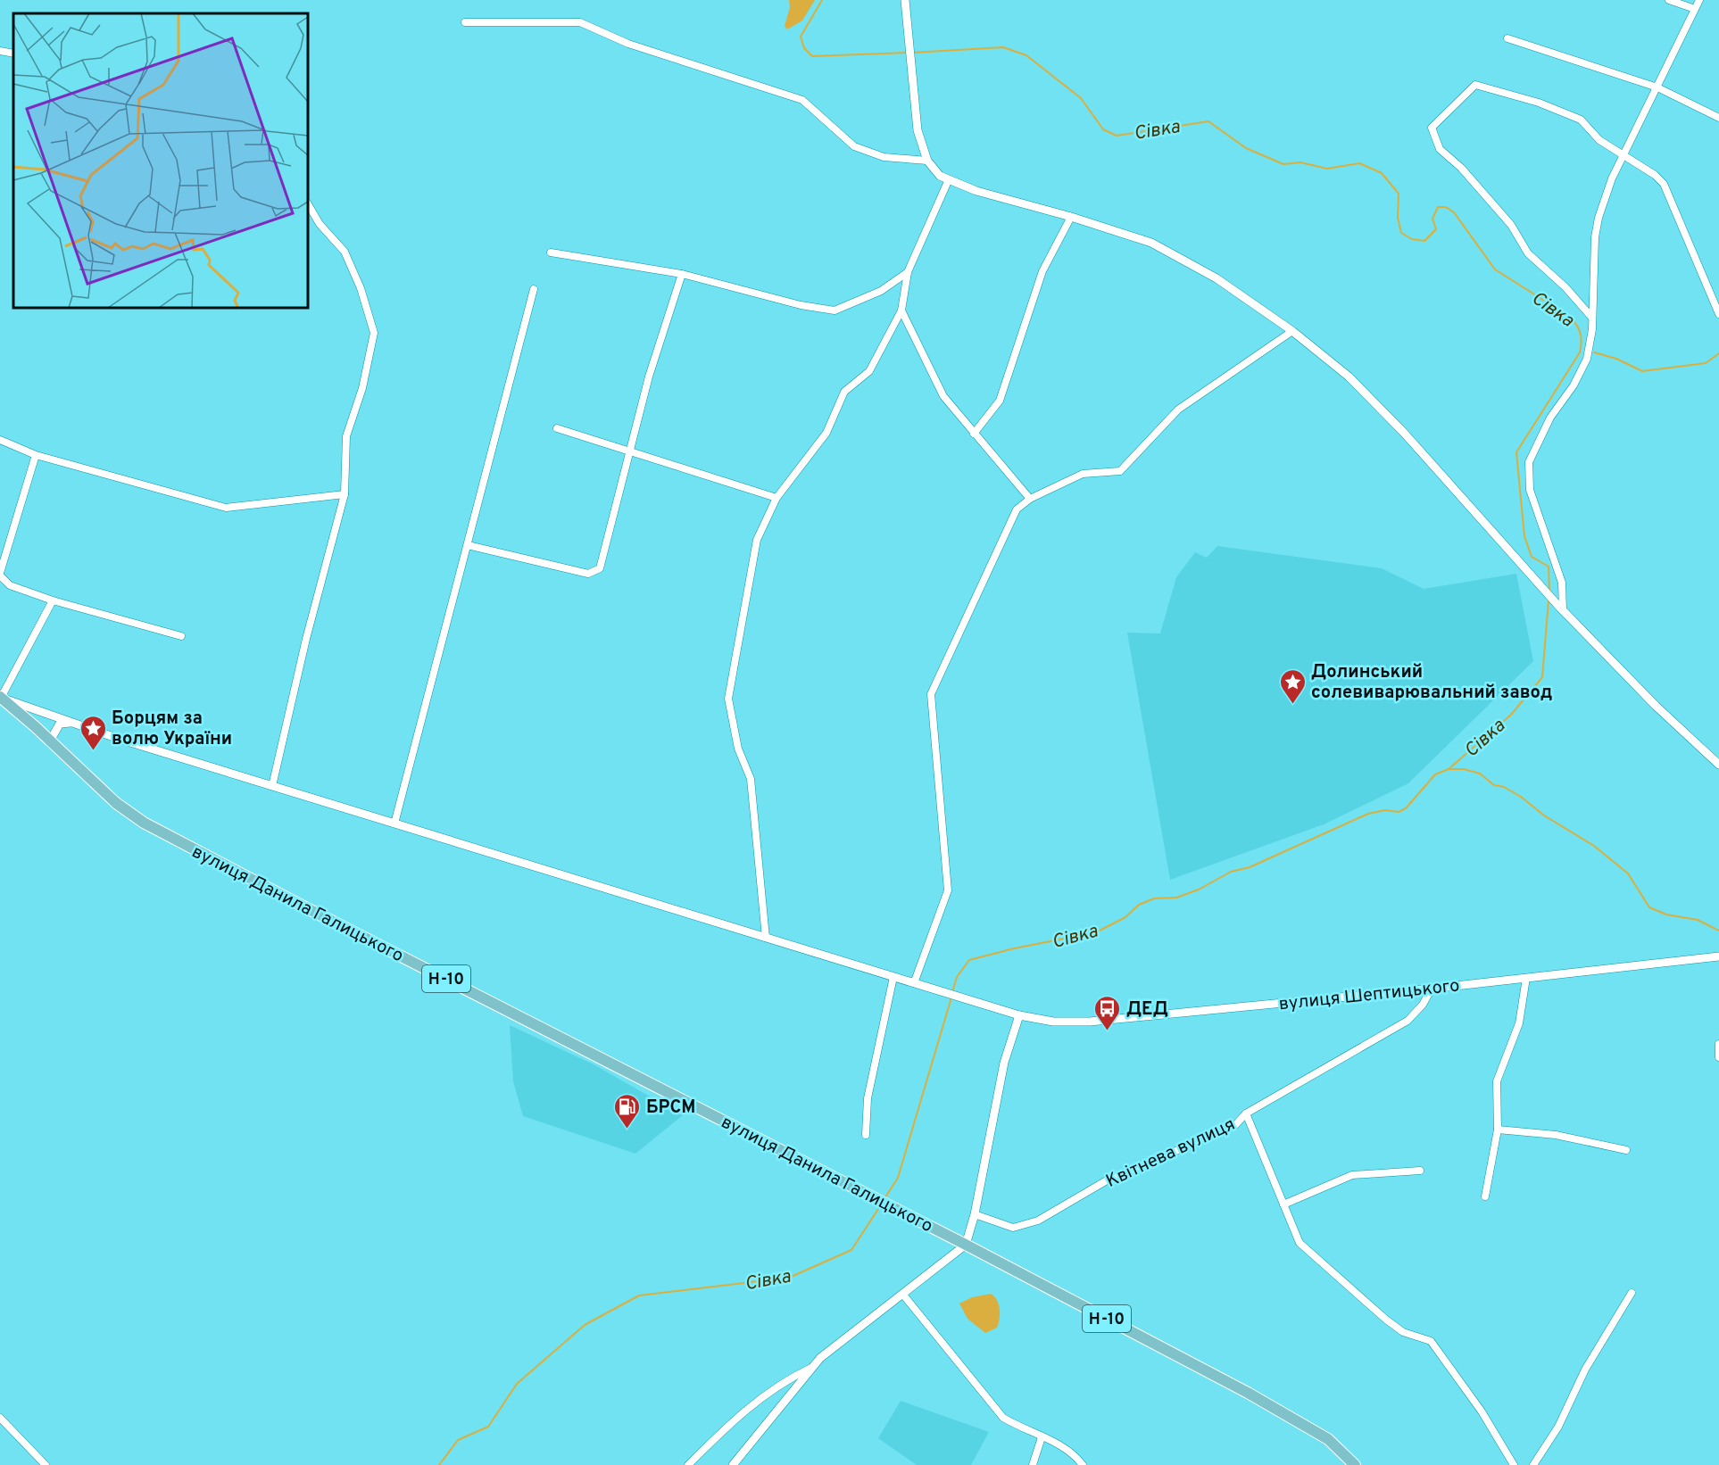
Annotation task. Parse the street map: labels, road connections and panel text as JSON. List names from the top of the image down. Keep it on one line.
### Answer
{"streets":{"main road":["вулиця Данила Галицького","Н-10"],"street":["вулиця Шептицького","Квітнева вулиця"]},"crossings":[["вулиця Данила Галицького","вулиця Шептицького"],["вулиця Шептицького","Квітнева вулиця"]],"water":["Сівка"],"places":{"place":["Долинський солевиварювальний завод","Борцям за волю України"],"bus stop":["ДЕД"],"fuel station":["БРСМ"]}}
